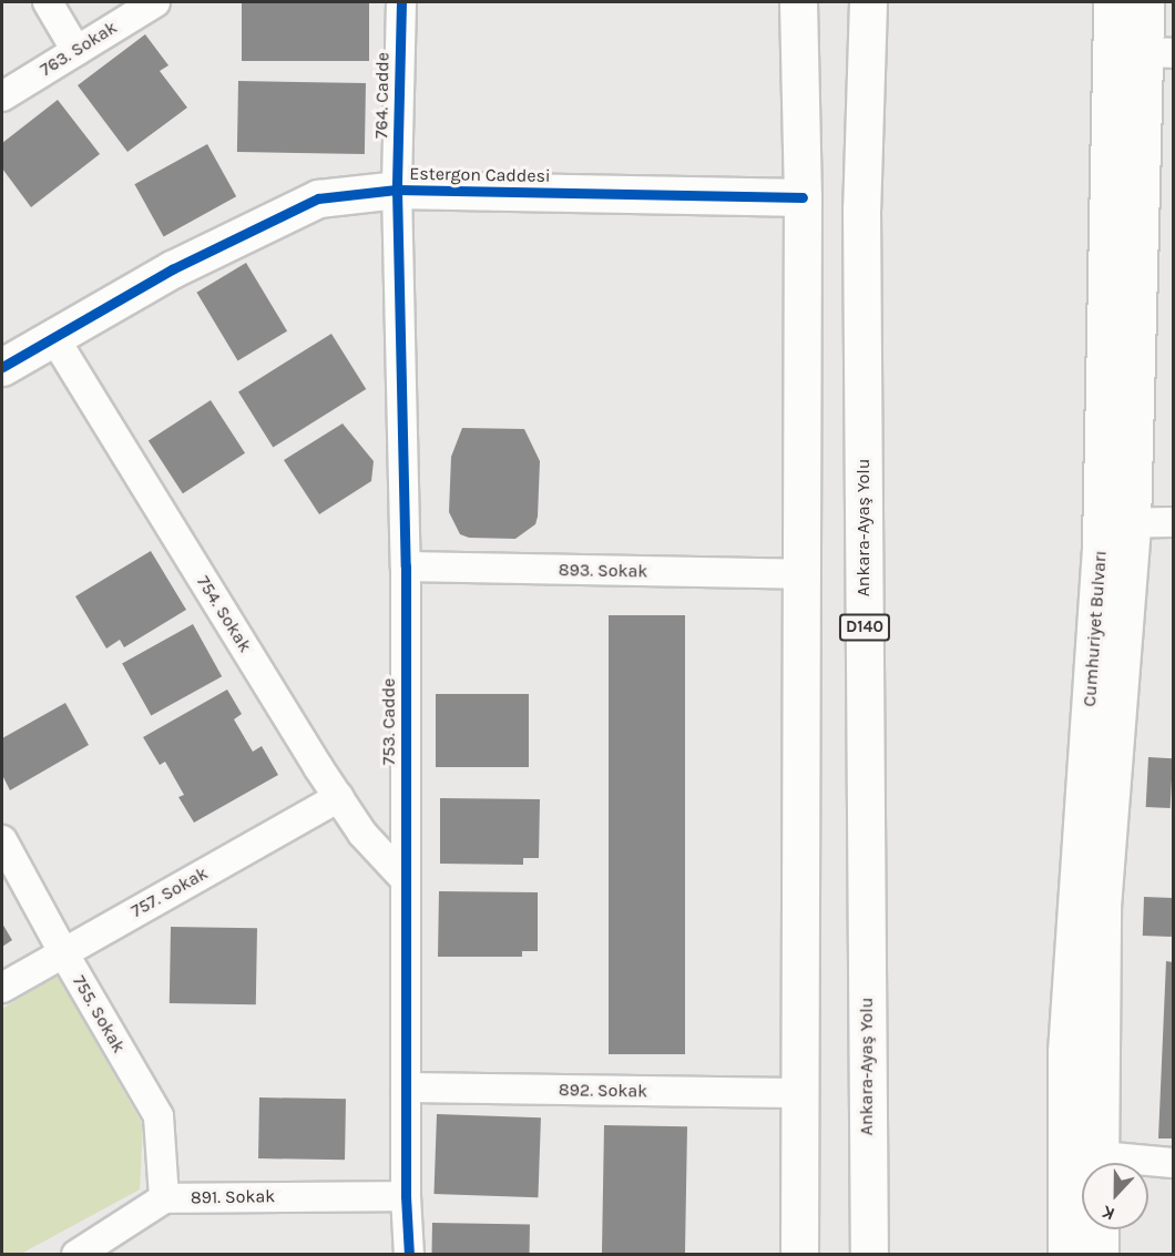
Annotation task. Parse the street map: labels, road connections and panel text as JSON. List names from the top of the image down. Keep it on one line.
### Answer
{"streets":{"main road":["Estergon Caddesi","Ankara-Ayaş Yolu","D140","Cumhuriyet Bulvarı"],"street":["763. Sokak","764. Cadde","893. Sokak","754. Sokak","753. Cadde","757. Sokak","755. Sokak","892. Sokak","891. Sokak"]},"crossings":[["764. Cadde","Estergon Caddesi"],["764. Cadde","753. Cadde"],["Estergon Caddesi","754. Sokak"],["Estergon Caddesi","753. Cadde"],["893. Sokak","753. Cadde"],["754. Sokak","753. Cadde"],["754. Sokak","757. Sokak"],["753. Cadde","892. Sokak"],["753. Cadde","891. Sokak"],["757. Sokak","755. Sokak"],["755. Sokak","891. Sokak"]],"north":"bottom"}
